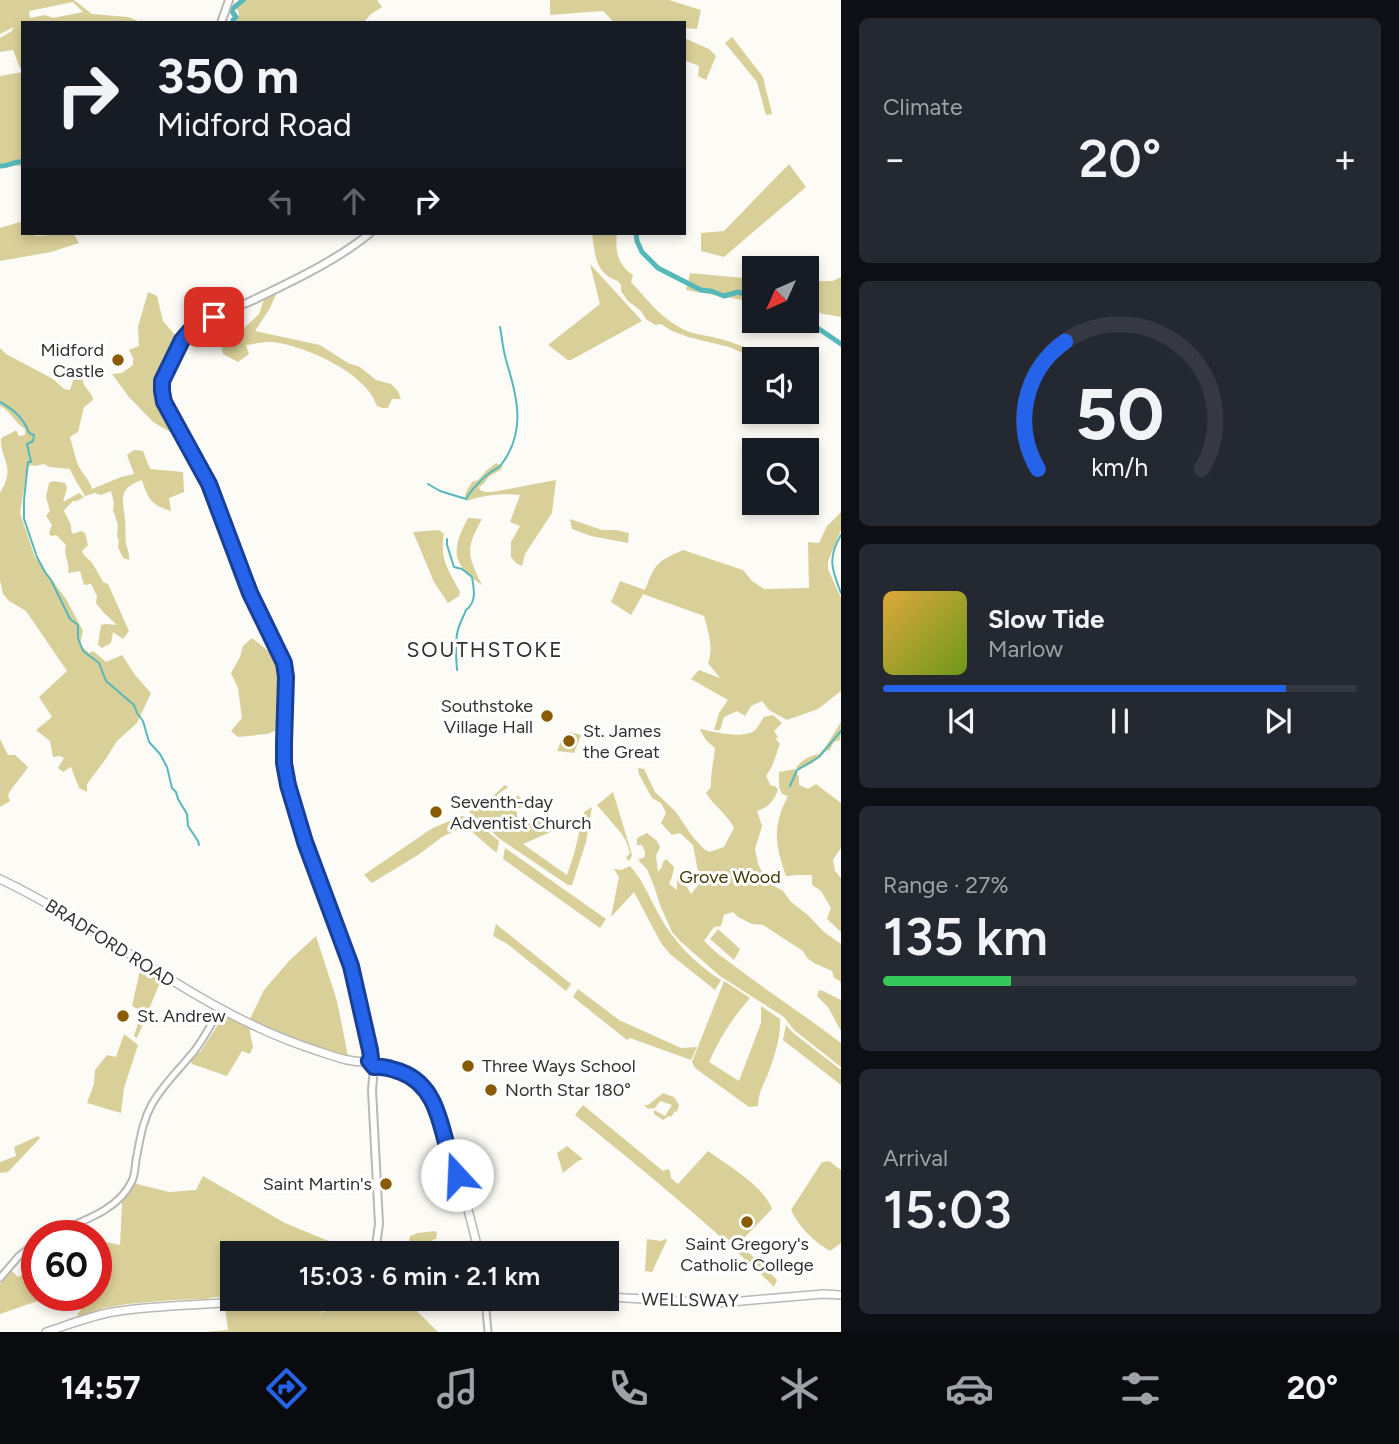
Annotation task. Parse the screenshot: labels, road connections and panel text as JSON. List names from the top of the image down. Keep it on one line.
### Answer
{"streets":{"main road":["BRADFORD ROAD","WELLSWAY"]},"districts":["SOUTHSTOKE"],"parks":["Grove Wood"],"places":["Midford Castle","Southstoke Village Hall","St. James the Great","Seventh-day Adventist Church","St. Andrew","Three Ways School","North Star 180°","Saint Martin's","Saint Gregory's Catholic College"],"north":"bottom left","page":{"tile":["Climate",["Range · 27%","135 km"],["Arrival","15:03"]],"turn":["350 m","Midford Road"],"heat":["−","20°","+"],"song":["Slow Tide","Marlow"],"limit":"60","trip":"15:03 · 6 min · 2.1 km","tabs":["14:57","20°"],"gauge":["50","km/h"]}}
